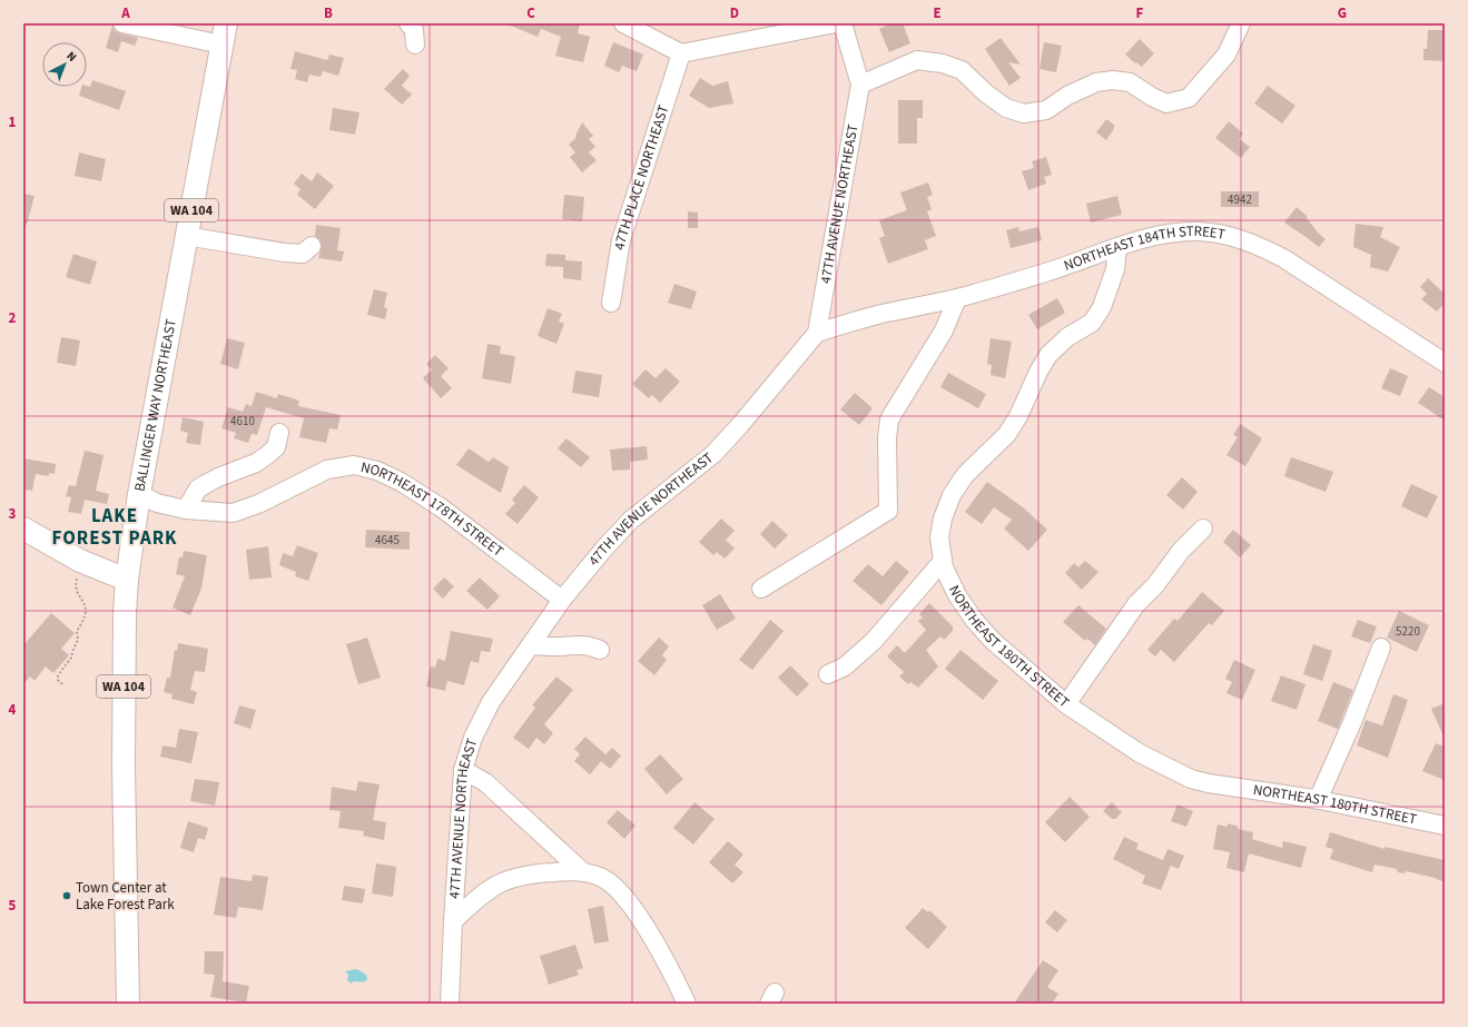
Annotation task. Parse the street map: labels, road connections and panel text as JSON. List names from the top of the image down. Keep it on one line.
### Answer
{"streets":{"main road":["WA 104","BALLINGER WAY NORTHEAST"],"street":["47TH PLACE NORTHEAST","47TH AVENUE NORTHEAST","NORTHEAST 184TH STREET","NORTHEAST 178TH STREET","NORTHEAST 180TH STREET"]},"crossings":[["47TH AVENUE NORTHEAST","NORTHEAST 184TH STREET"],["47TH AVENUE NORTHEAST","NORTHEAST 178TH STREET"],["NORTHEAST 184TH STREET","NORTHEAST 180TH STREET"],["BALLINGER WAY NORTHEAST","NORTHEAST 178TH STREET"]],"districts":["LAKE FOREST PARK"],"places":["Town Center at Lake Forest Park"],"house_numbers":["4942","4610","4645","5220"],"north":"top right","grid":{"columns":["A","B","C","D","E","F","G"],"rows":["1","2","3","4","5"]}}
